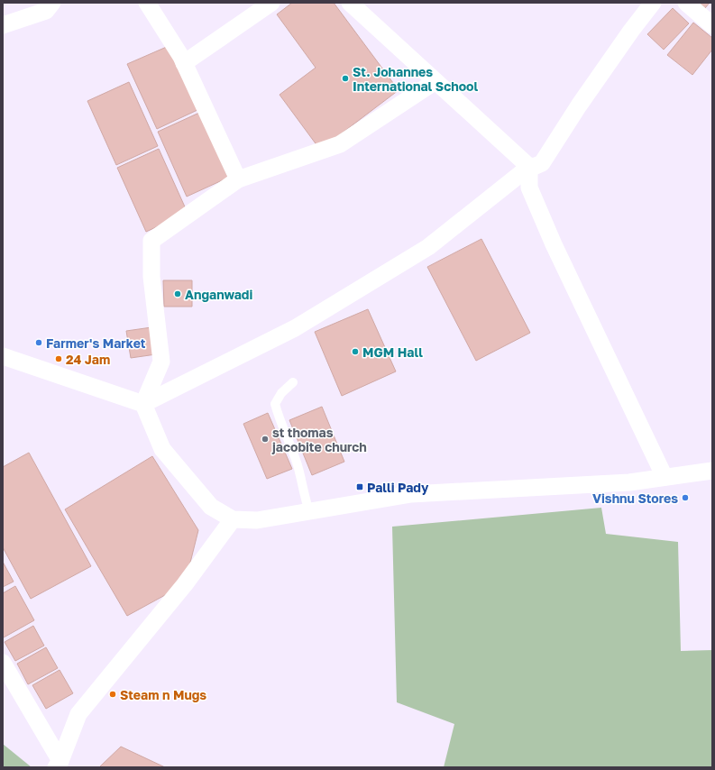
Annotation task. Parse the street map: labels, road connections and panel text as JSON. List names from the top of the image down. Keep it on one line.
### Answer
{"places":{"other":["St. Johannes International School","Anganwadi","Farmer's Market","MGM Hall","24 Jam","st thomas jacobite church","Vishnu Stores","Steam n Mugs"],"transit":["Palli Pady"]}}
